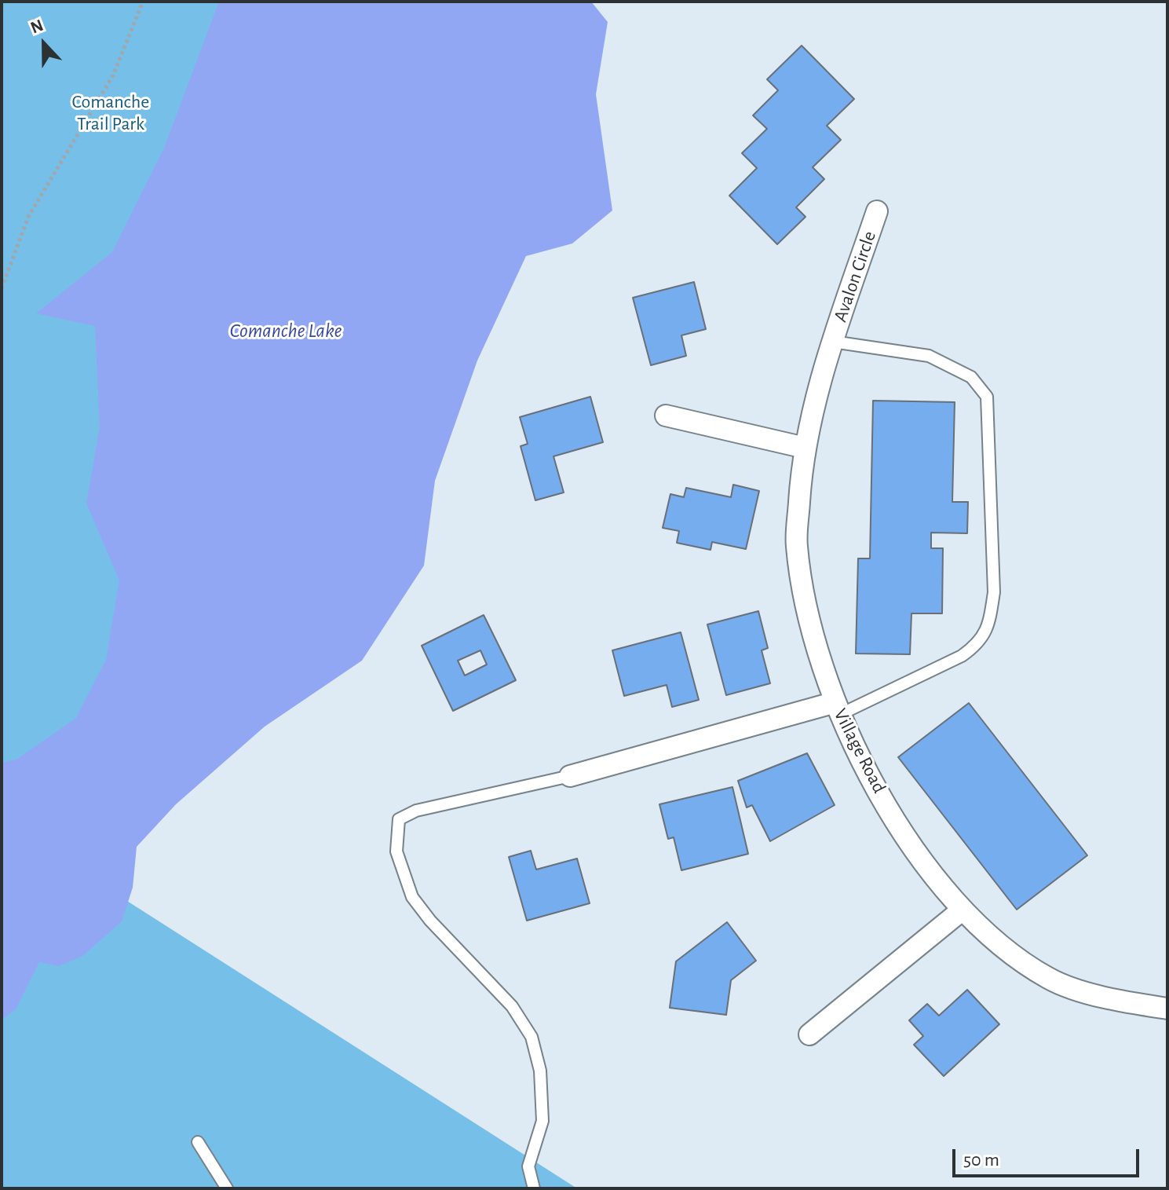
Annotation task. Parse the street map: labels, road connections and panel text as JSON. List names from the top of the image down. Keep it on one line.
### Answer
{"streets":{"street":["Avalon Circle","Village Road"]},"crossings":[["Avalon Circle","Village Road"]],"water":["Comanche Lake"],"parks":["Comanche Trail Park"],"scale_bar":"50 m","north":"top"}
